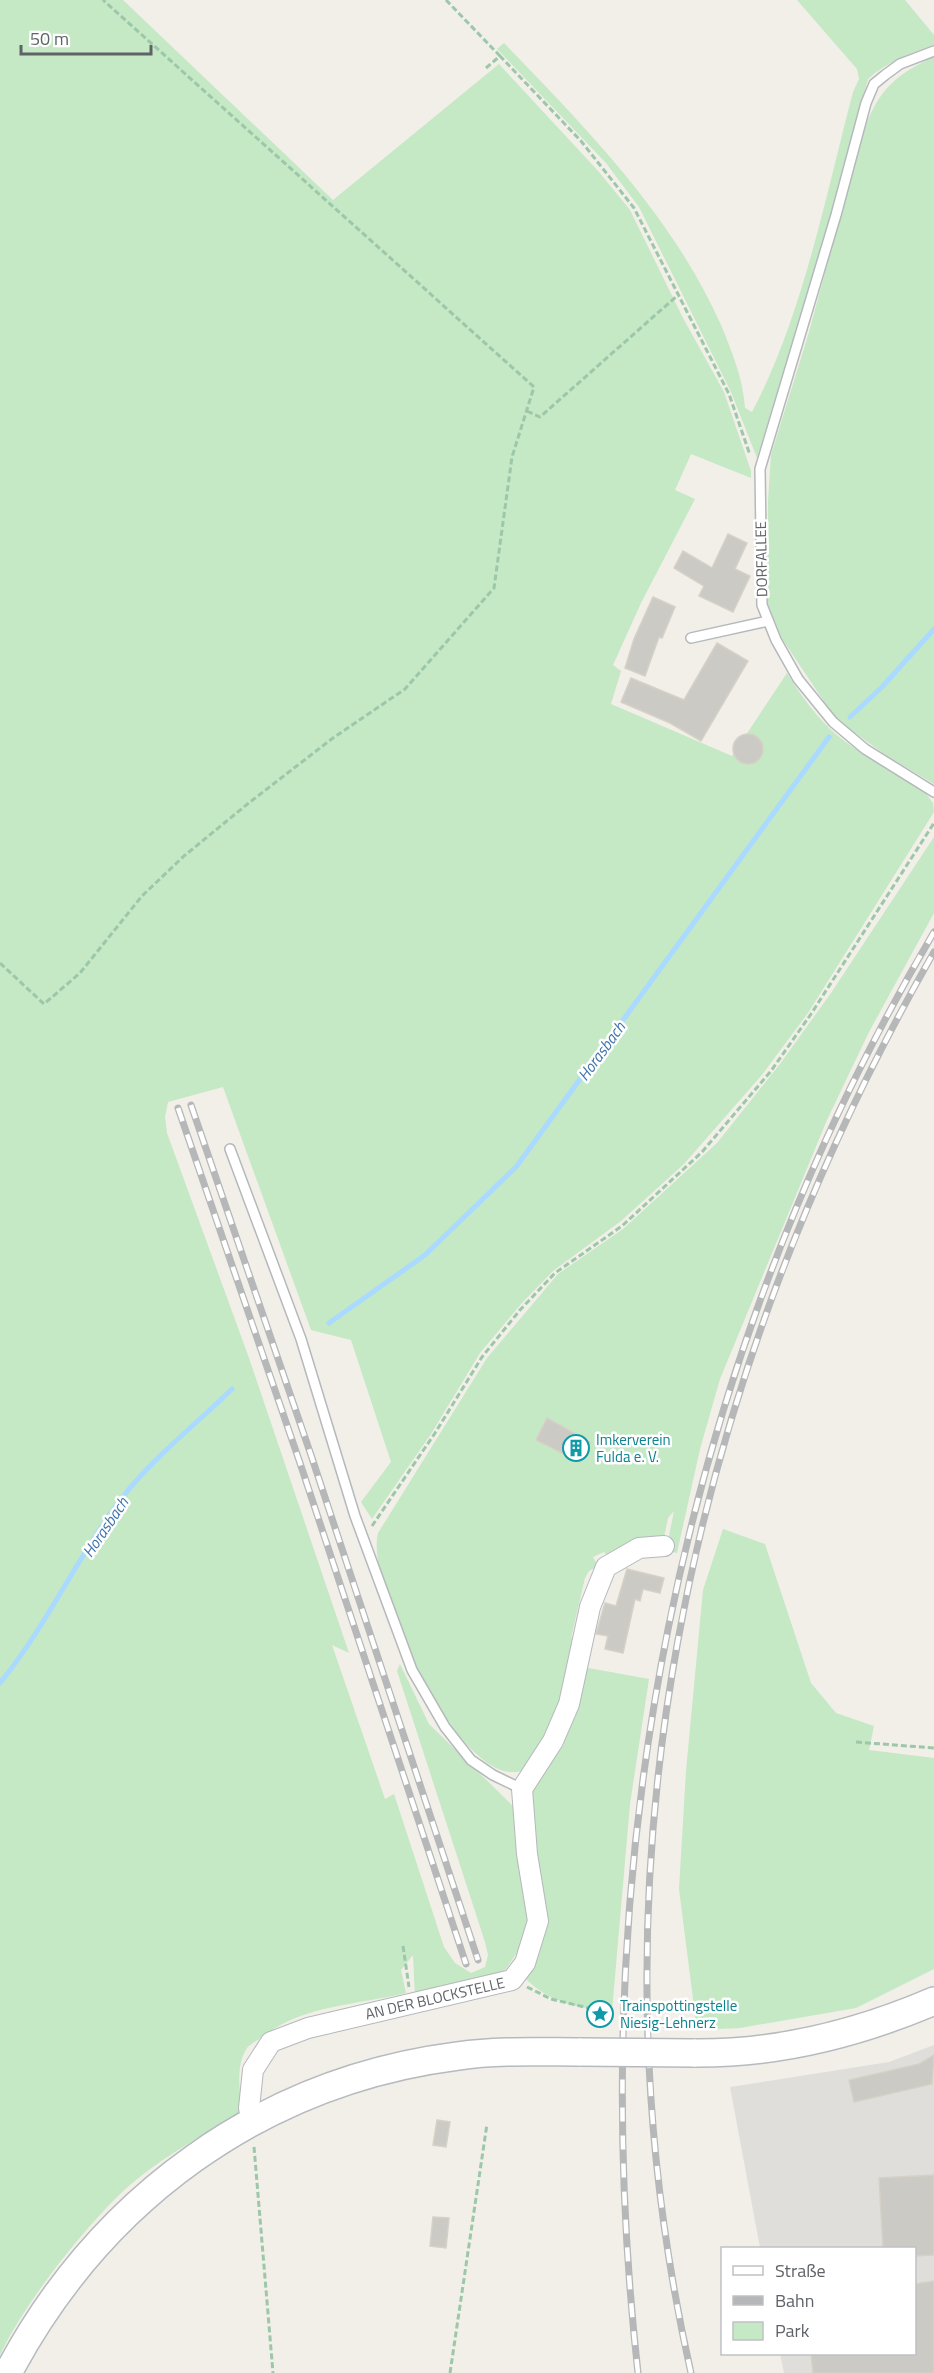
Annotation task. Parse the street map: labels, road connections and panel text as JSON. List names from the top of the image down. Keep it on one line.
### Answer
{"streets":{"street":["AN DER BLOCKSTELLE"],"lane":["DORFALLEE"]},"water":["Horasbach"],"places":{"building":["Imkerverein Fulda e. V."],"place":["Trainspottingstelle Niesig-Lehnerz"]},"legend":["Straße","Bahn","Park"],"scale_bar":"50 m"}
